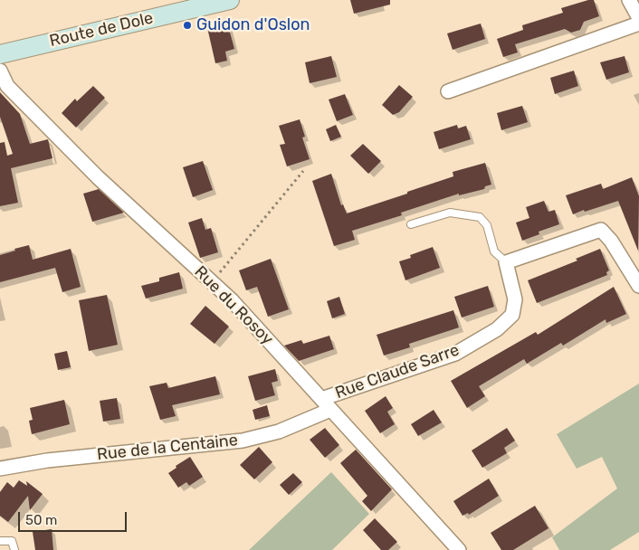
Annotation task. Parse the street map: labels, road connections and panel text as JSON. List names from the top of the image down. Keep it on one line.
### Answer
{"streets":{"main road":["Route de Dole"],"street":["Rue du Rosoy","Rue Claude Sarre","Rue de la Centaine"]},"crossings":[["Rue du Rosoy","Rue Claude Sarre"],["Rue du Rosoy","Rue de la Centaine"]],"places":["Guidon d'Oslon"],"scale_bar":"50 m"}
